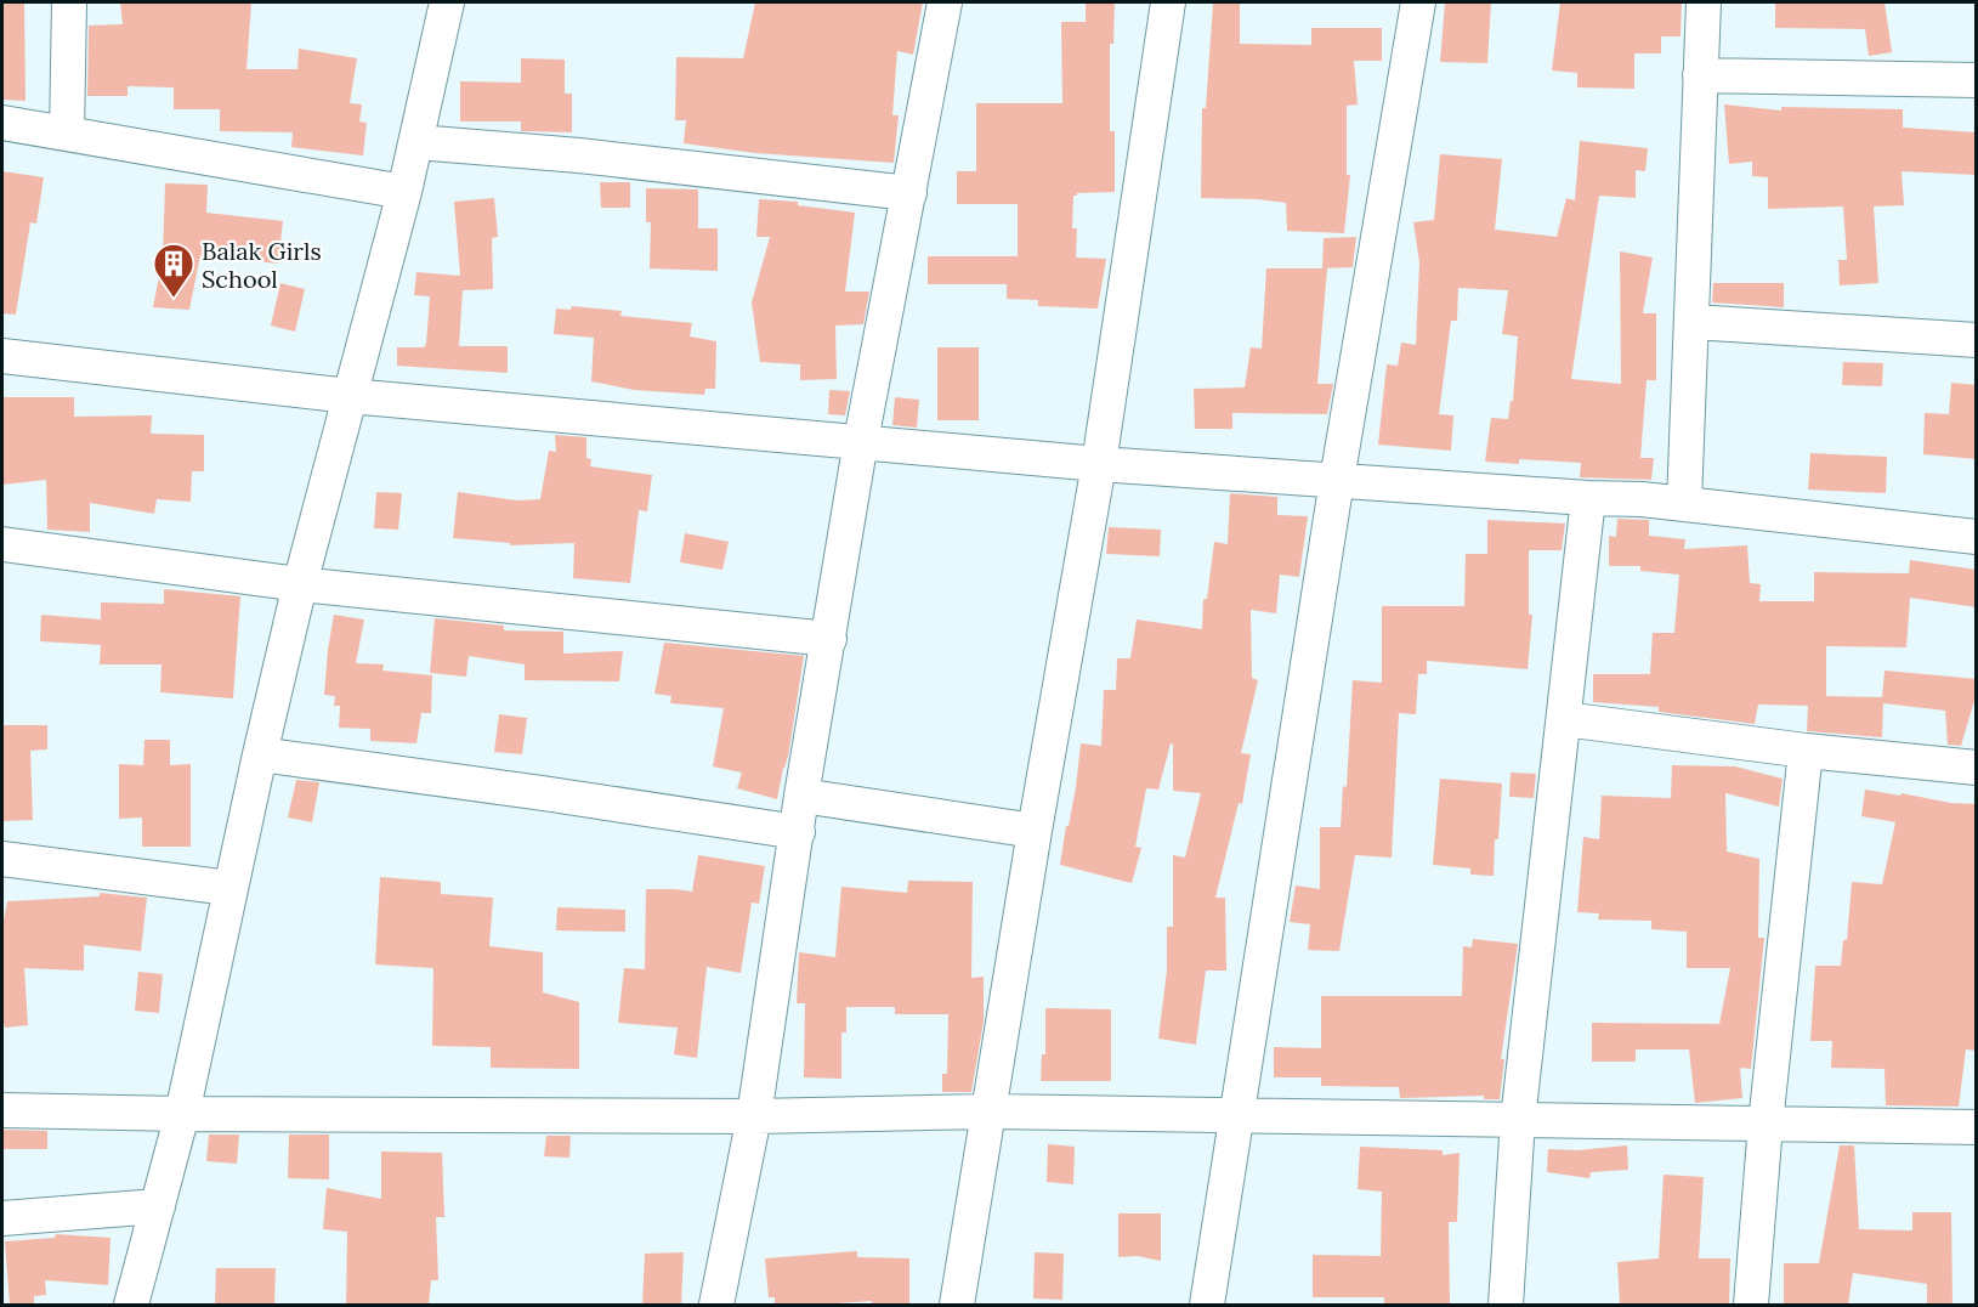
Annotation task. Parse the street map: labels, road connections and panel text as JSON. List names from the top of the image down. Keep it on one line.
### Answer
{"places":{"building":["Balak Girls School"]}}
